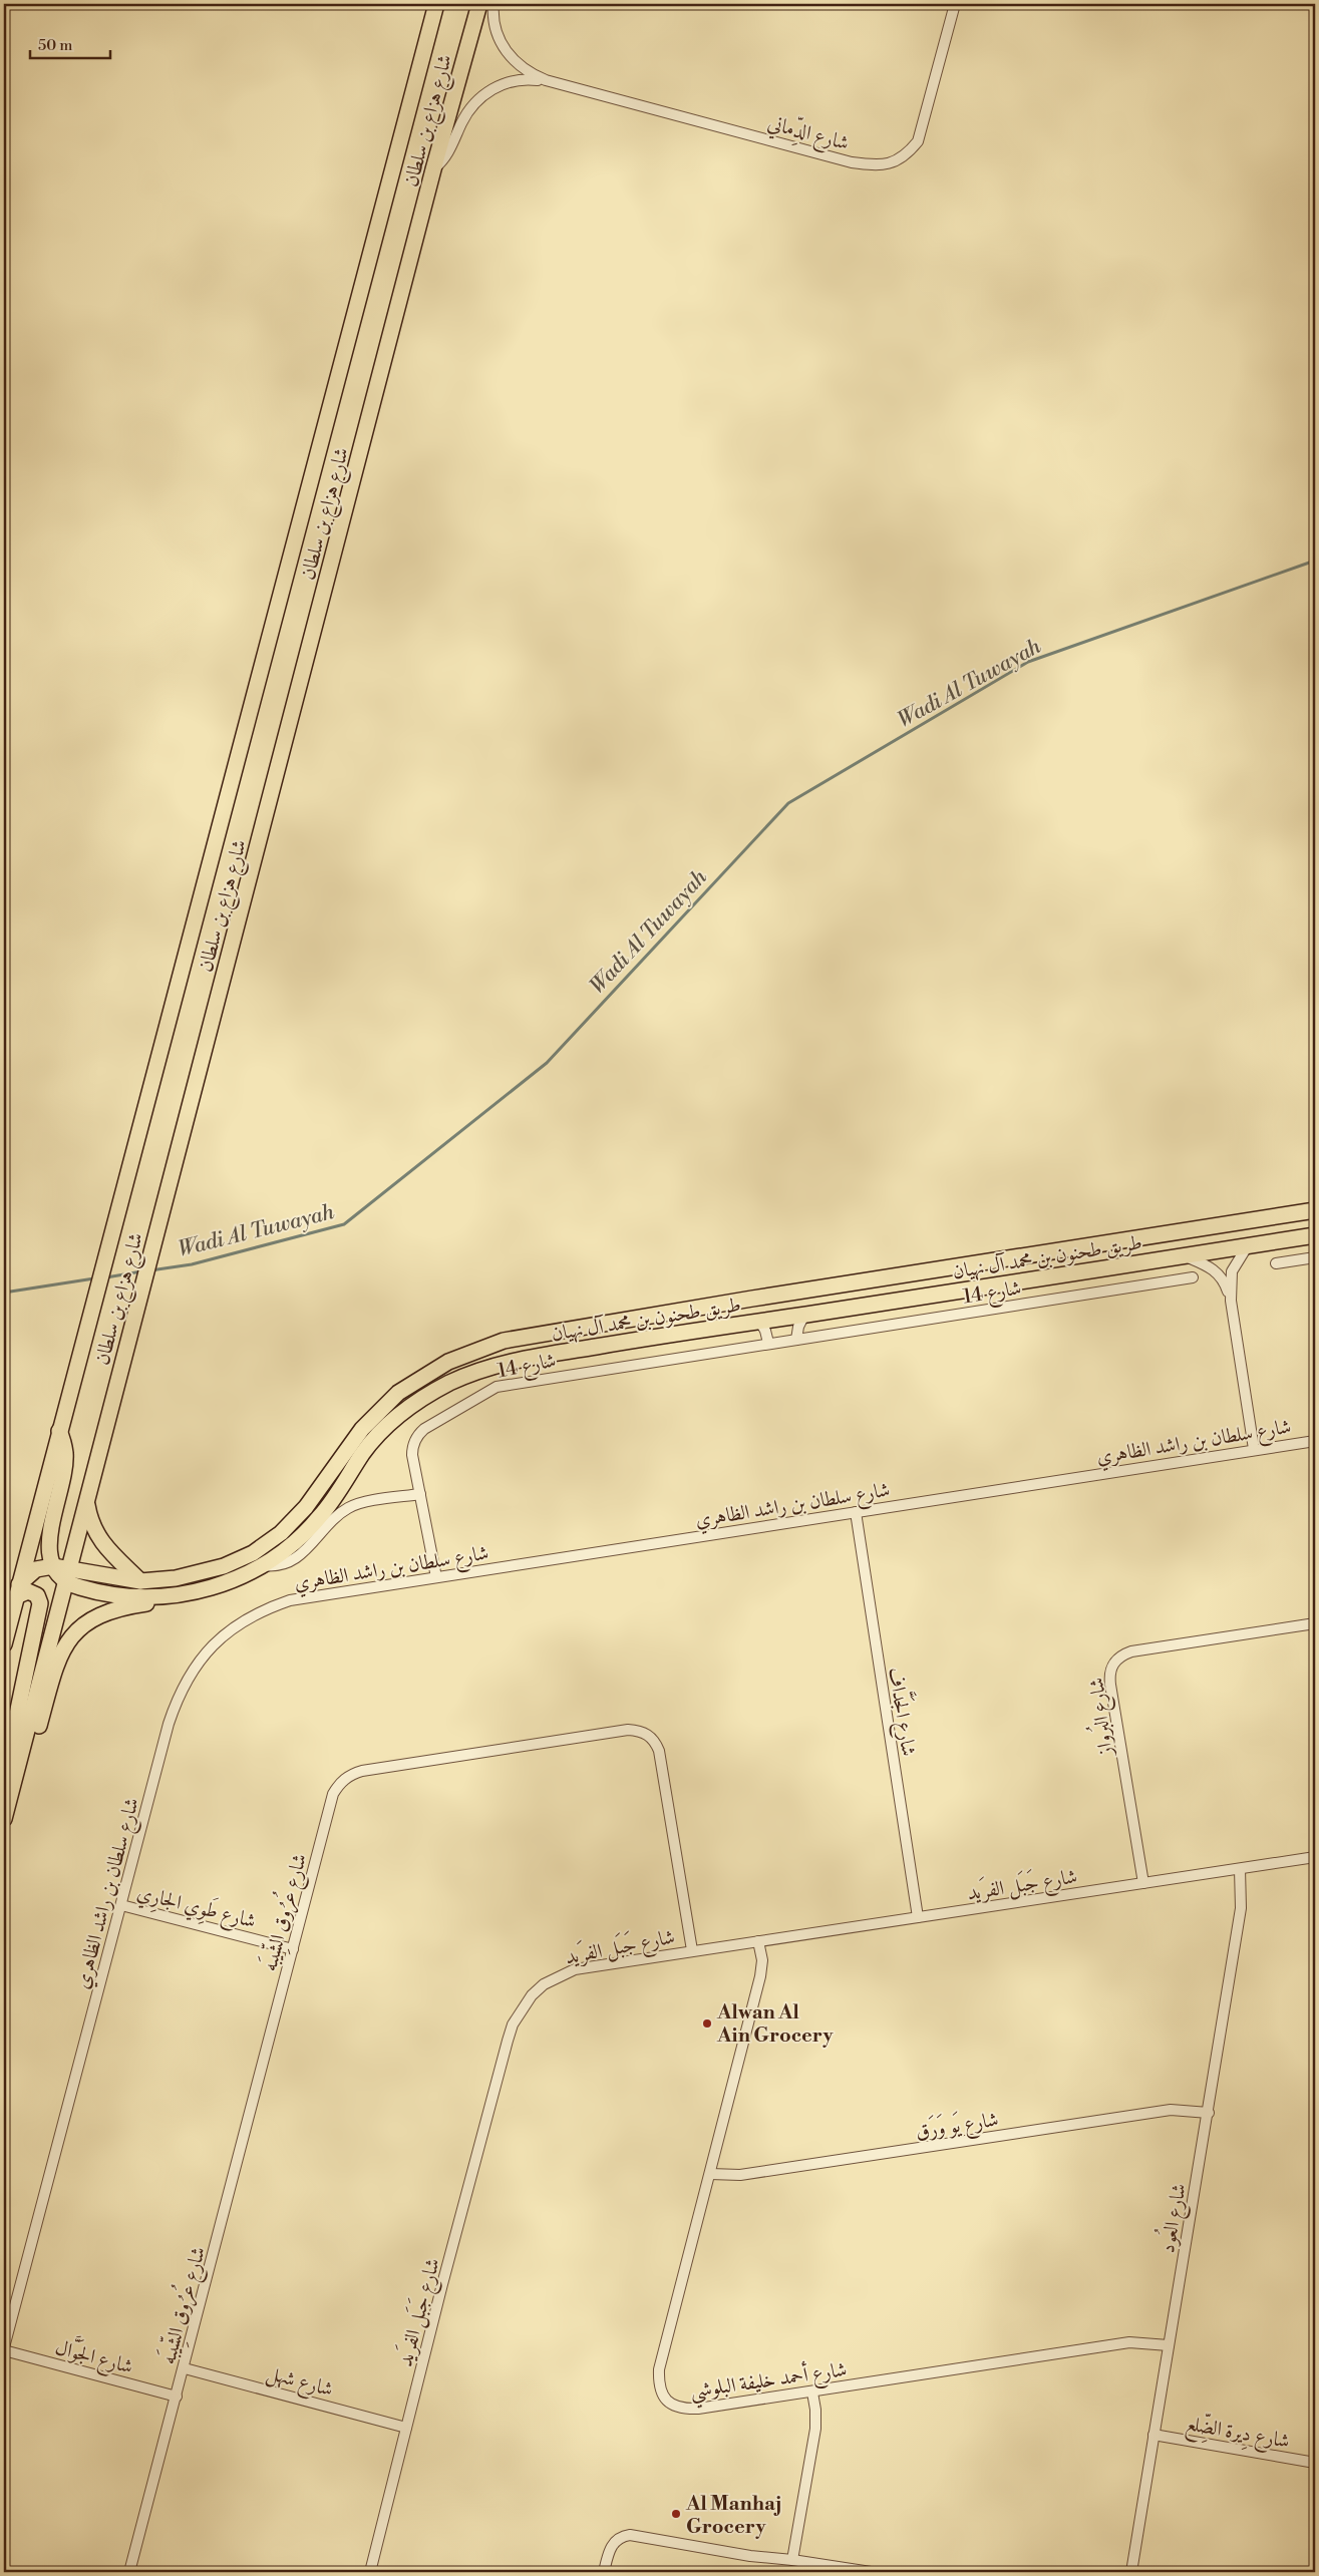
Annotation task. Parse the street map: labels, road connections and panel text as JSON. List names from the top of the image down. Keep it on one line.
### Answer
{"streets":{"main road":["شارع هزاع بن سلطان","طريق طحنون بن محمد آل نهيان"],"street":["شارع الدِّماني","شارع 14","شارع سلطان بن راشد الظاهري","شارع الجَدَّاف","شارع البُرواز","شارع جَبَل الفرَيد","شارع طَوِي الجارِي","شارع عُرُوق الشِّيبَه","شارع يَو وَرَق","شارع العُود","شارع الجَوَّال","شارع أحمد خليفة البلوشي","شارع شهل","شارع دِيرة الضِّلع"]},"crossings":[["شارع هزاع بن سلطان","شارع الدِّماني"],["شارع هزاع بن سلطان","طريق طحنون بن محمد آل نهيان"],["شارع 14","شارع سلطان بن راشد الظاهري"],["شارع سلطان بن راشد الظاهري","شارع الجَدَّاف"],["شارع سلطان بن راشد الظاهري","شارع طَوِي الجارِي"],["شارع سلطان بن راشد الظاهري","شارع الجَوَّال"],["شارع الجَدَّاف","شارع جَبَل الفرَيد"],["شارع البُرواز","شارع جَبَل الفرَيد"],["شارع جَبَل الفرَيد","شارع عُرُوق الشِّيبَه"],["شارع جَبَل الفرَيد","شارع العُود"],["شارع جَبَل الفرَيد","شارع أحمد خليفة البلوشي"],["شارع جَبَل الفرَيد","شارع شهل"],["شارع طَوِي الجارِي","شارع عُرُوق الشِّيبَه"],["شارع عُرُوق الشِّيبَه","شارع الجَوَّال"],["شارع عُرُوق الشِّيبَه","شارع شهل"],["شارع يَو وَرَق","شارع العُود"],["شارع يَو وَرَق","شارع أحمد خليفة البلوشي"],["شارع العُود","شارع أحمد خليفة البلوشي"],["شارع العُود","شارع دِيرة الضِّلع"]],"water":["Wadi Al Tuwayah"],"places":["Alwan Al Ain Grocery","Al Manhaj Grocery"],"scale_bar":"50 m"}
